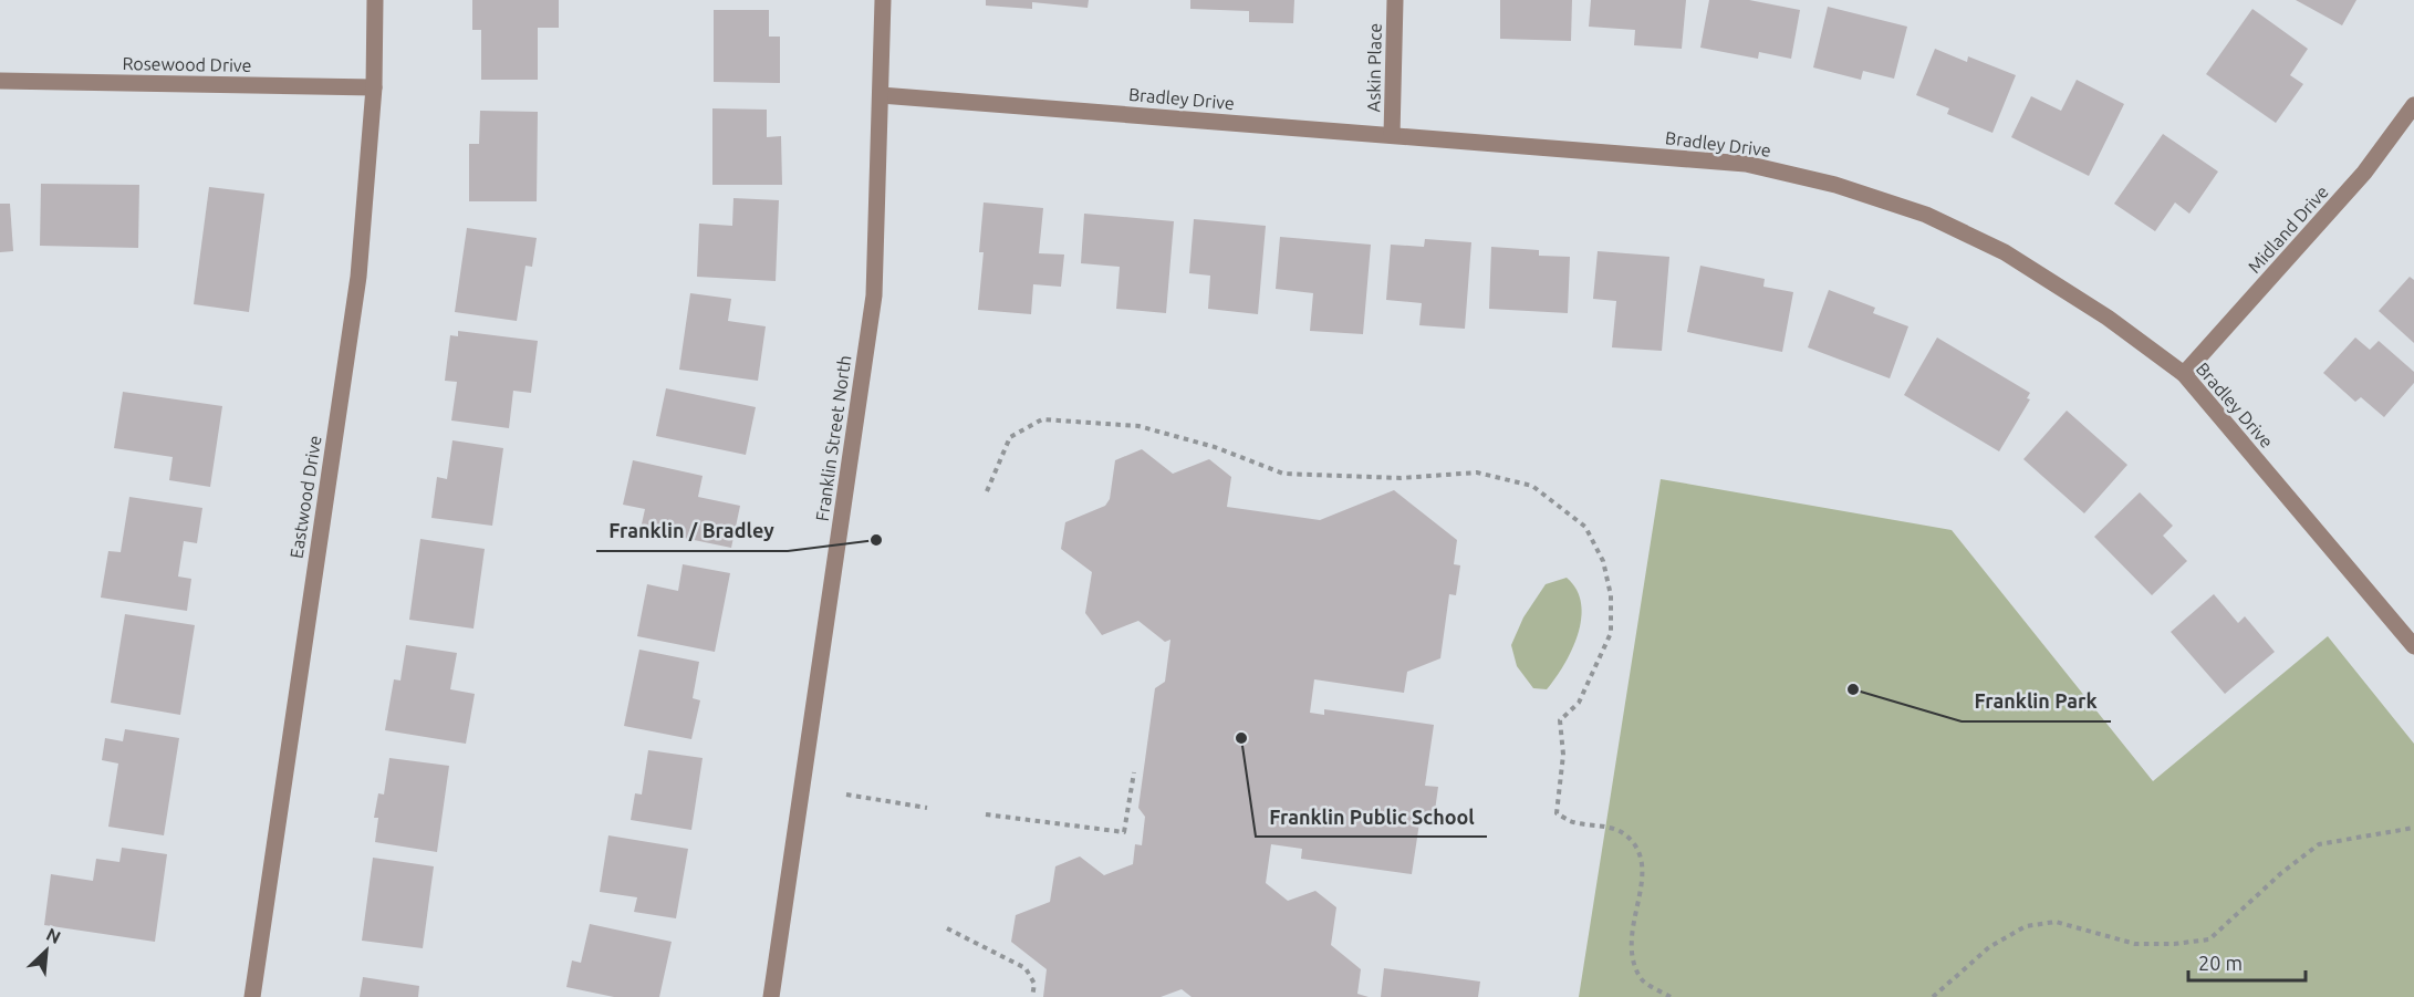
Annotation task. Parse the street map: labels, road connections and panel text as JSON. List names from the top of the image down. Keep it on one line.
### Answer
{"streets":{"street":["Rosewood Drive","Askin Place","Bradley Drive","Midland Drive","Franklin Street North","Eastwood Drive"]},"crossings":[["Rosewood Drive","Eastwood Drive"],["Askin Place","Bradley Drive"],["Bradley Drive","Midland Drive"],["Bradley Drive","Franklin Street North"]],"places":["Franklin / Bradley","Franklin Park","Franklin Public School"],"scale_bar":"20 m","north":"top right"}
